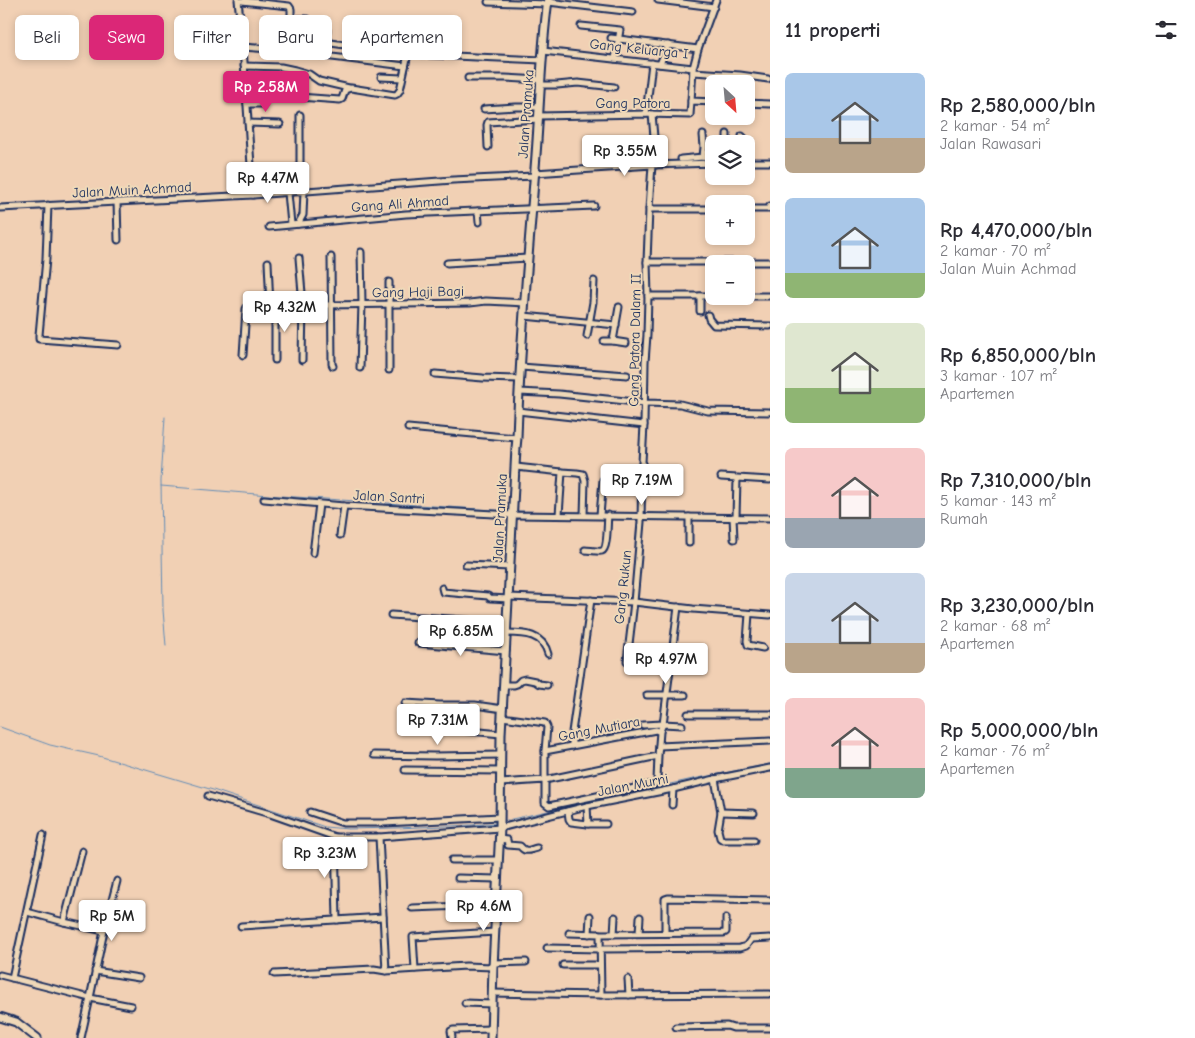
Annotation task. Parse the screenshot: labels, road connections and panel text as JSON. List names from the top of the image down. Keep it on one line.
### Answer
{"streets":{"street":["Gang Keluarga I","Gang Patora","Jalan Pramuka","Jalan Muin Achmad","Gang Ali Ahmad","Gang Haji Bagi","Gang Patora Dalam II","Jalan Santri","Gang Rukun","Gang Mutiara","Jalan Murni"]},"crossings":[["Gang Keluarga I","Jalan Pramuka"],["Gang Patora","Jalan Pramuka"],["Jalan Pramuka","Jalan Muin Achmad"],["Jalan Pramuka","Gang Ali Ahmad"],["Jalan Pramuka","Gang Haji Bagi"],["Jalan Pramuka","Jalan Santri"],["Jalan Pramuka","Jalan Murni"],["Gang Patora Dalam II","Jalan Santri"],["Gang Patora Dalam II","Gang Rukun"],["Jalan Santri","Gang Rukun"],["Gang Mutiara","Jalan Murni"]],"north":"bottom right","page":{"heading":"11 properti","chip":["Beli","Sewa","Filter","Baru","Apartemen"],"list":[{"name":"Rp 2,580,000/bln","note":"2 kamar · 54 m² · Jalan Rawasari"},{"name":"Rp 4,470,000/bln","note":"2 kamar · 70 m² · Jalan Muin Achmad"},{"name":"Rp 6,850,000/bln","note":"3 kamar · 107 m² · Apartemen"},{"name":"Rp 7,310,000/bln","note":"5 kamar · 143 m² · Rumah"},{"name":"Rp 3,230,000/bln","note":"2 kamar · 68 m² · Apartemen"},{"name":"Rp 5,000,000/bln","note":"2 kamar · 76 m² · Apartemen"}],"price":["Rp 2.58M","Rp 3.55M","Rp 4.47M","Rp 4.32M","Rp 7.19M","Rp 6.85M","Rp 4.97M","Rp 7.31M","Rp 3.23M","Rp 4.6M","Rp 5M"],"map_buttons":["+","−"]}}
